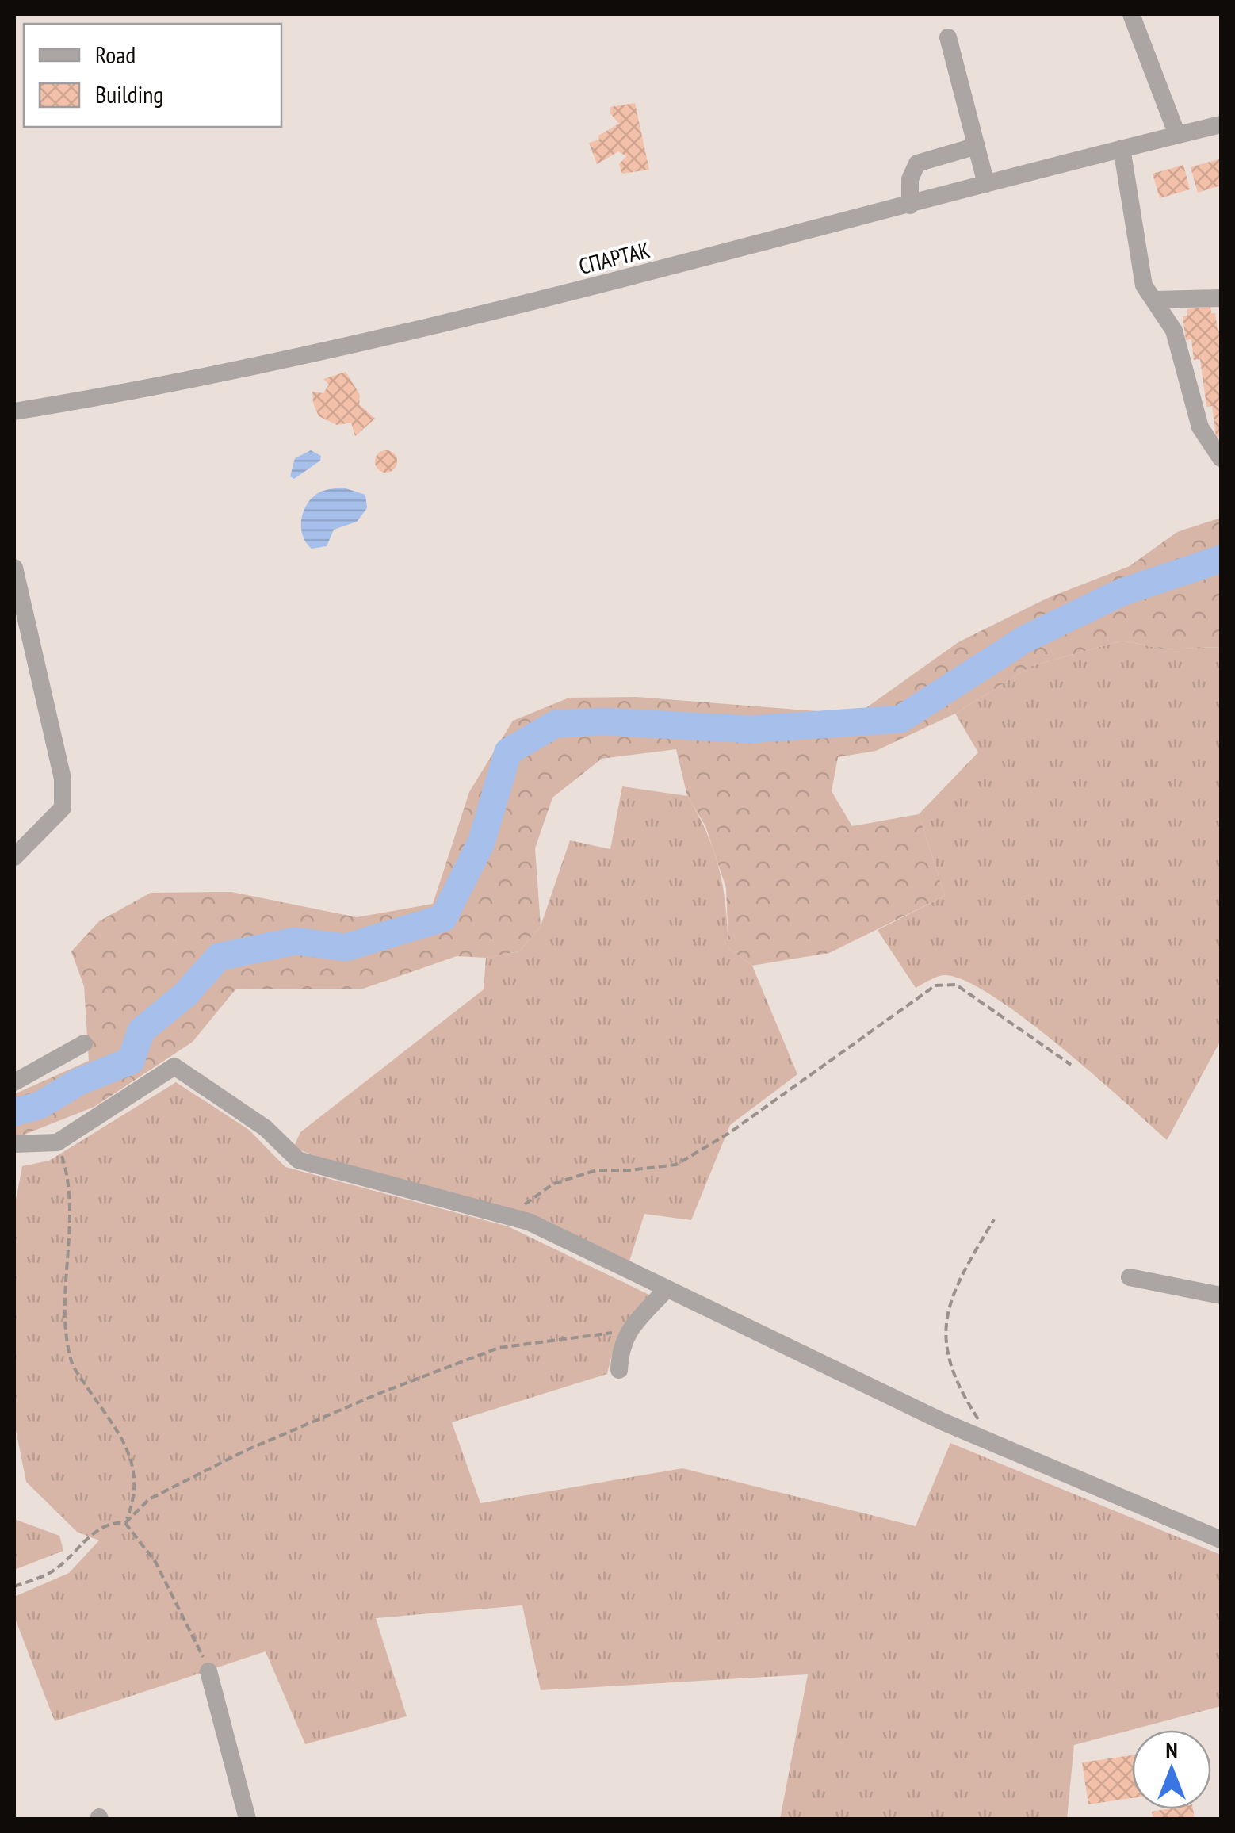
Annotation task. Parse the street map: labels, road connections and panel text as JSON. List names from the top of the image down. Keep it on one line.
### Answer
{"streets":{"street":["СПАРТАК"]},"legend":["Road","Building"],"north":"top"}
